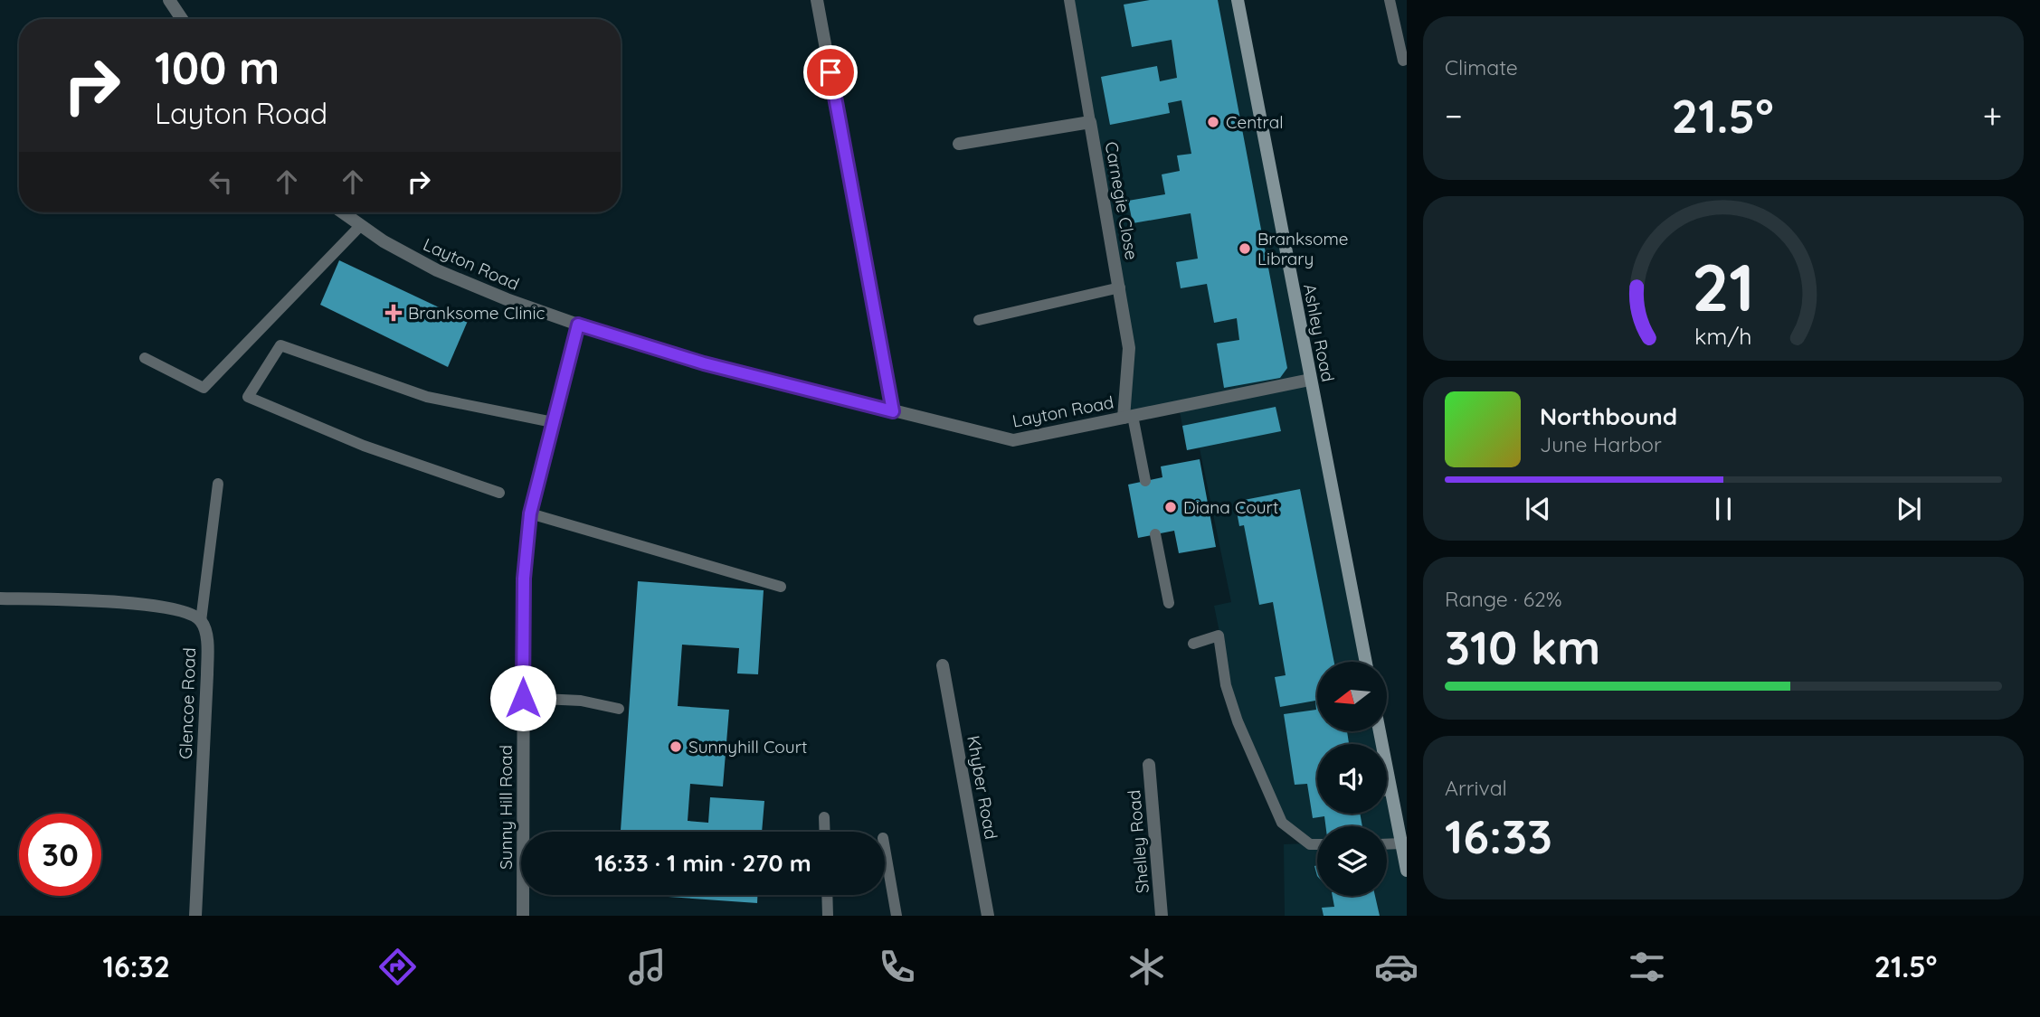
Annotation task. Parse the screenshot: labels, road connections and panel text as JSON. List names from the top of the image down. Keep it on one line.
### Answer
{"streets":{"main road":["Ashley Road"],"street":["Carnegie Close","Layton Road","Glencoe Road","Khyber Road","Sunny Hill Road","Shelley Road"]},"crossings":[["Carnegie Close","Layton Road"],["Layton Road","Ashley Road"],["Layton Road","Sunny Hill Road"]],"places":{"other":["Central","Branksome Library","Diana Court","Sunnyhill Court"],"health":["Branksome Clinic"]},"north":"left","page":{"tile":["Climate",["Range · 62%","310 km"],["Arrival","16:33"]],"turn":["100 m","Layton Road"],"heat":["−","21.5°","+"],"song":["Northbound","June Harbor"],"limit":"30","trip":"16:33 · 1 min · 270 m","tabs":["16:32","21.5°"],"gauge":["21","km/h"]}}
